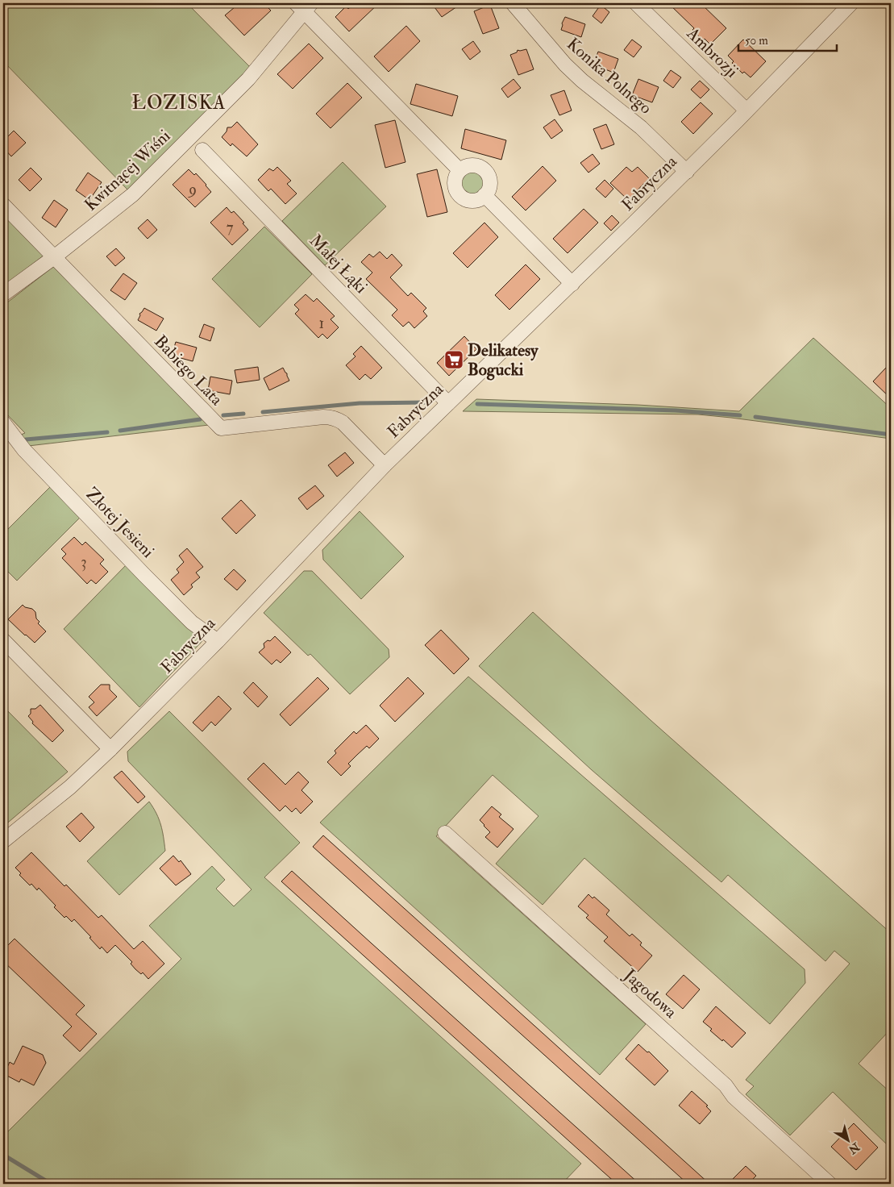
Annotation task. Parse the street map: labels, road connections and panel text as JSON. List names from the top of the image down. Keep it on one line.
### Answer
{"streets":{"street":["Ambrozji","Konika Polnego","Kwitnącej Wiśni","Fabryczna","Małej Łąki","Babiego Lata","Złotej Jesieni","Jagodowa"]},"crossings":[["Ambrozji","Fabryczna"],["Konika Polnego","Fabryczna"],["Kwitnącej Wiśni","Babiego Lata"],["Fabryczna","Małej Łąki"],["Fabryczna","Babiego Lata"],["Fabryczna","Złotej Jesieni"]],"districts":["ŁOZISKA"],"places":{"supermarket":["Delikatesy Bogucki"]},"house_numbers":["9","7","1","3"],"scale_bar":"50 m","north":"bottom right"}
